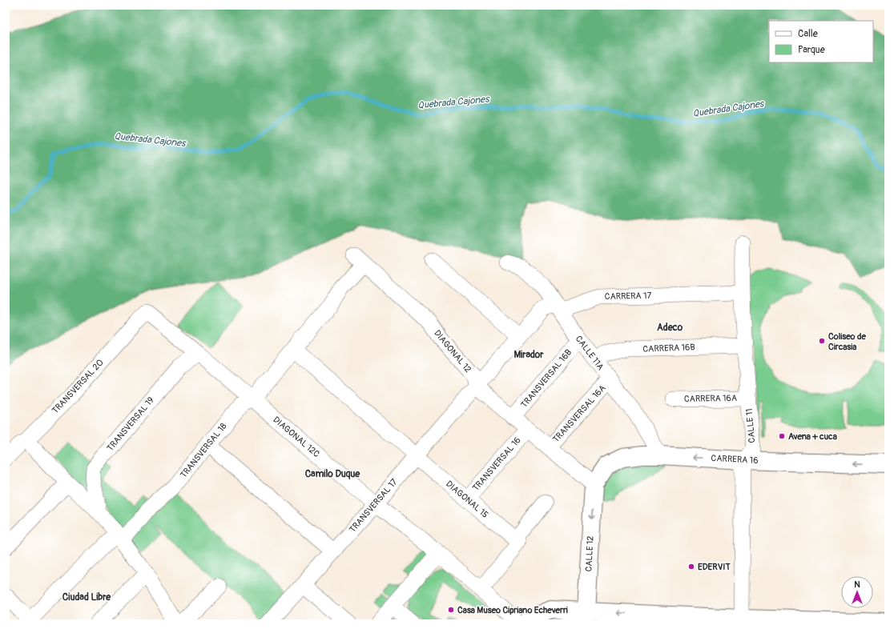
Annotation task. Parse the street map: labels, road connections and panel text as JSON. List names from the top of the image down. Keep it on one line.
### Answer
{"streets":{"street":["CARRERA 17","CARRERA 16B","DIAGONAL 12","CALLE 11A","TRANSVERSAL 16B","TRANSVERSAL 20","CARRERA 16A","TRANSVERSAL 16A","TRANSVERSAL 19","CALLE 11","DIAGONAL 12C","TRANSVERSAL 18","CARRERA 16","TRANSVERSAL 16","DIAGONAL 15","TRANSVERSAL 17","CALLE 12"]},"crossings":[["CARRERA 17","DIAGONAL 12"],["CARRERA 17","CALLE 11A"],["CARRERA 17","CALLE 11"],["CARRERA 17","TRANSVERSAL 17"],["CARRERA 16B","CALLE 11A"],["CARRERA 16B","CALLE 11"],["DIAGONAL 12","TRANSVERSAL 16B"],["DIAGONAL 12","TRANSVERSAL 16A"],["DIAGONAL 12","TRANSVERSAL 18"],["DIAGONAL 12","CARRERA 16"],["DIAGONAL 12","TRANSVERSAL 16"],["DIAGONAL 12","TRANSVERSAL 17"],["DIAGONAL 12","CALLE 12"],["CALLE 11A","TRANSVERSAL 16B"],["CALLE 11A","TRANSVERSAL 16A"],["CALLE 11A","CARRERA 16"],["TRANSVERSAL 20","DIAGONAL 12C"],["CARRERA 16A","CALLE 11"],["TRANSVERSAL 19","DIAGONAL 12C"],["CALLE 11","CARRERA 16"],["DIAGONAL 12C","TRANSVERSAL 18"],["DIAGONAL 12C","TRANSVERSAL 17"],["TRANSVERSAL 18","DIAGONAL 15"],["CARRERA 16","CALLE 12"],["TRANSVERSAL 16","DIAGONAL 15"],["DIAGONAL 15","TRANSVERSAL 17"]],"one_way":["CARRERA 16"],"districts":["Adeco","Mirador","Camilo Duque","Ciudad Libre"],"water":["Quebrada Cajones"],"places":["Coliseo de Circasia","Avena + cuca","EDERVIT","Casa Museo Cipriano Echeverri"],"legend":["Calle","Parque"],"north":"top"}
